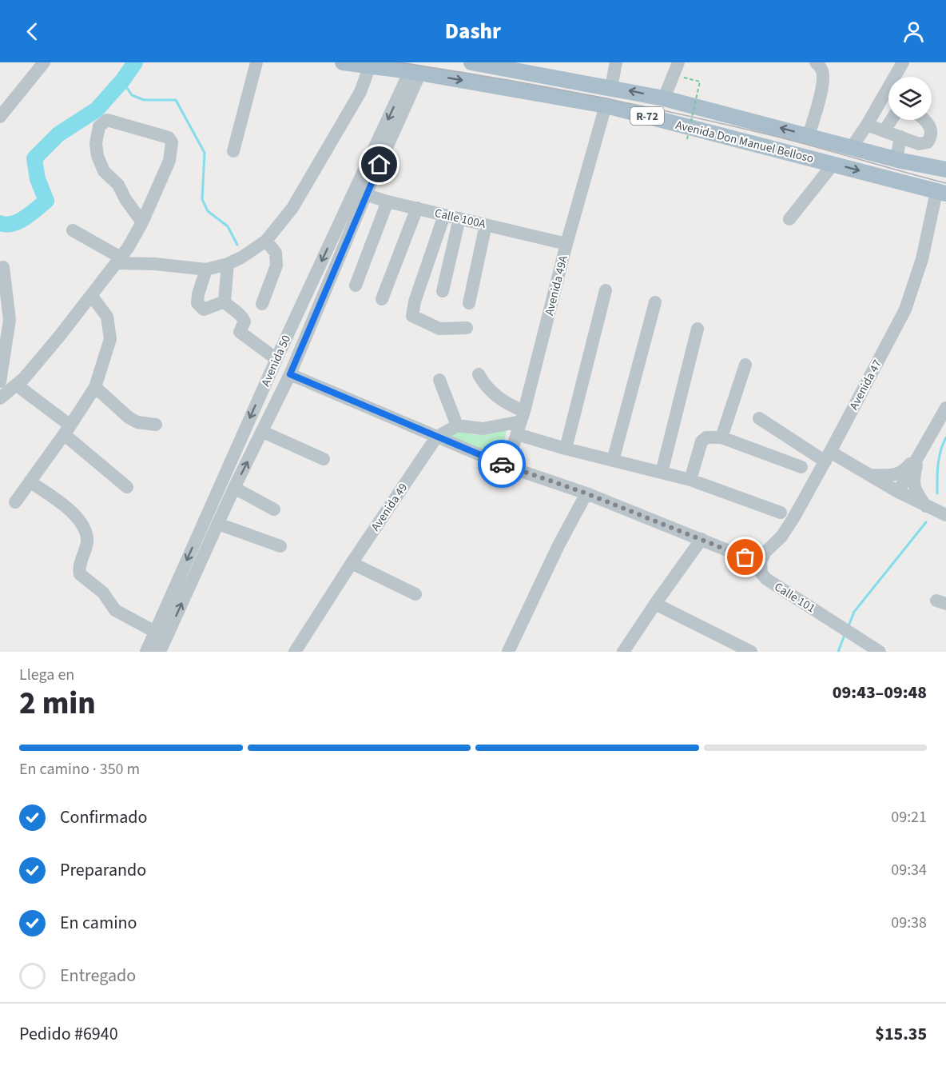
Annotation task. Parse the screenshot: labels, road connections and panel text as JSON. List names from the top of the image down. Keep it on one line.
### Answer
{"streets":{"main road":["R-72","Avenida Don Manuel Belloso"],"street":["Calle 100A","Avenida 49A","Avenida 50","Avenida 47","Avenida 49","Calle 101"]},"crossings":[["Avenida Don Manuel Belloso","Avenida 49A"],["Avenida Don Manuel Belloso","Avenida 50"],["Avenida Don Manuel Belloso","Avenida 47"],["Calle 100A","Avenida 49A"],["Calle 100A","Avenida 50"],["Avenida 47","Calle 101"]],"page":{"header":"Dashr","heading":["2 min","Llega en","09:43–09:48"],"panel":["Pedido #6940","$15.35"],"bar":"En camino · 350 m","list":[["Confirmado","09:21"],["Preparando","09:34"],["En camino","09:38"],"Entregado"]}}
